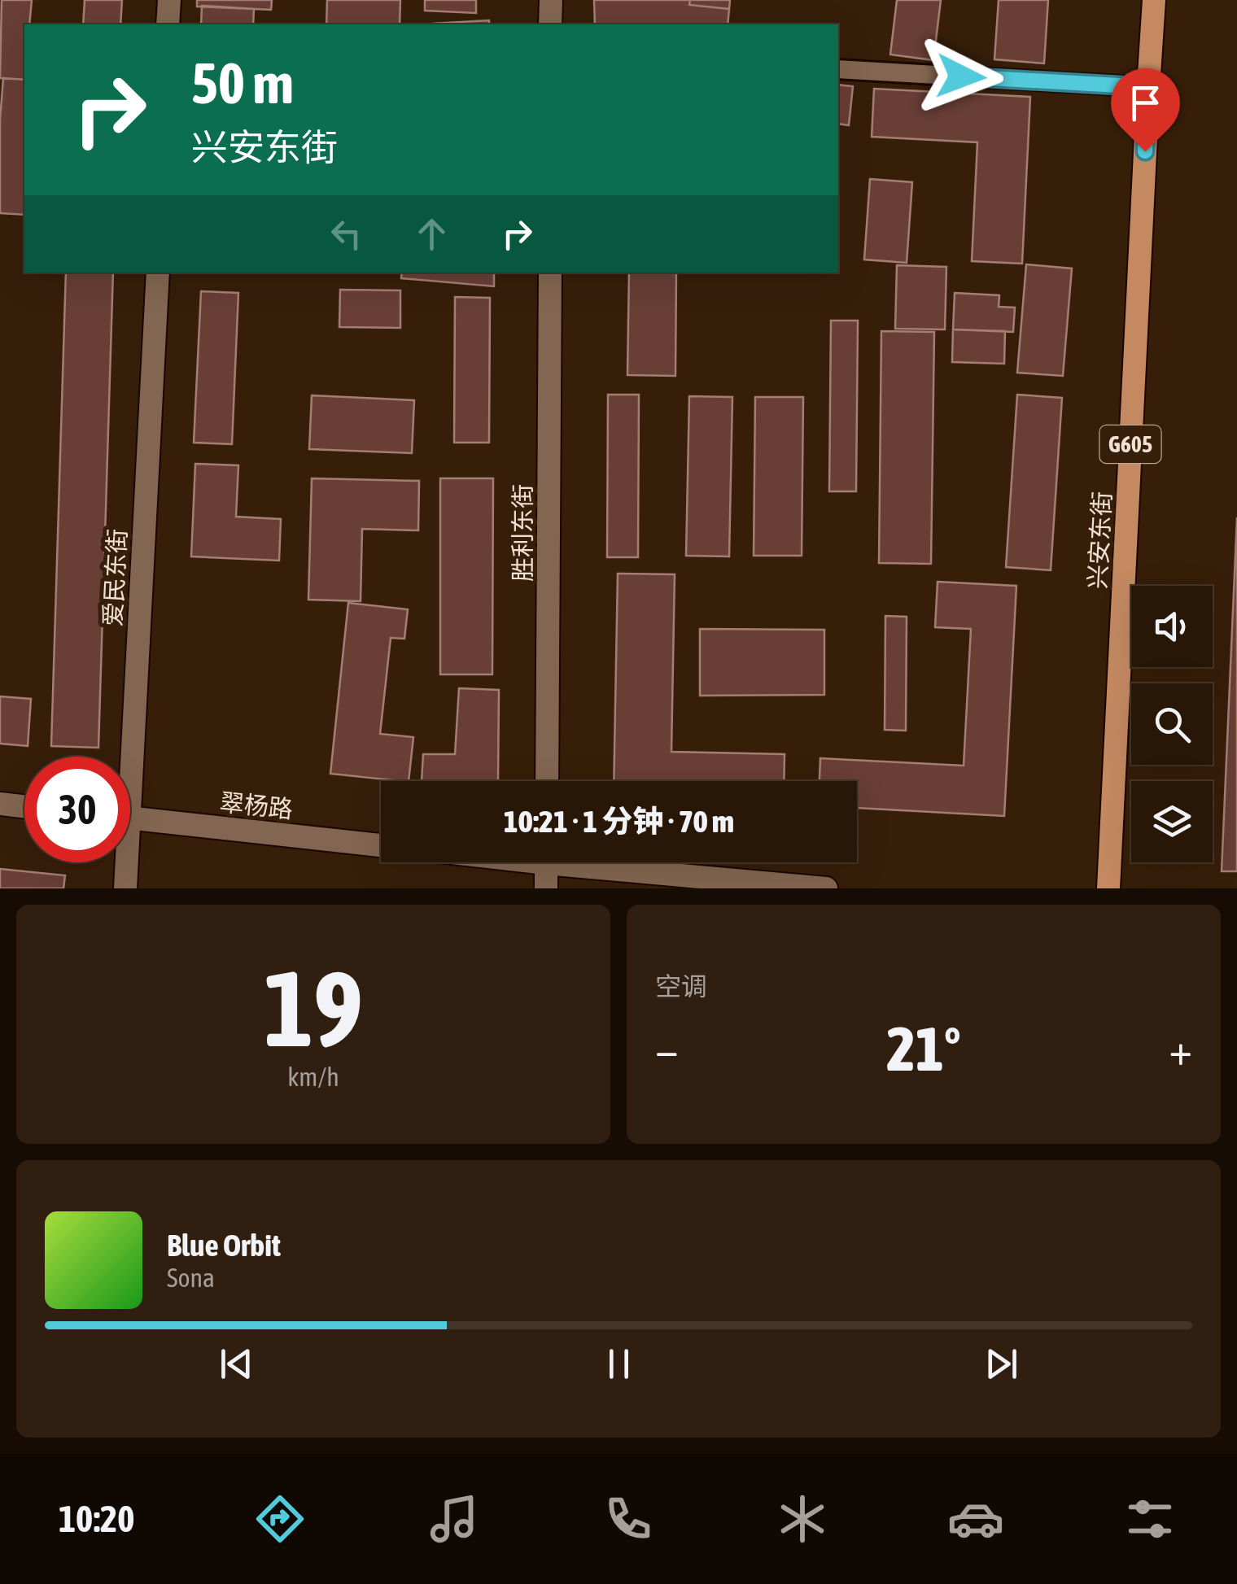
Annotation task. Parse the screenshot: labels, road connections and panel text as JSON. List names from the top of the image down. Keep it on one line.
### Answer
{"streets":{"highway":["G605","兴安东街"],"street":["胜利东街","爱民东街","翠杨路"]},"page":{"turn":["50 m","兴安东街"],"limit":"30","trip":"10:21 · 1 分钟 · 70 m","tile":[["19","km/h"],"空调"],"heat":["−","21°","+"],"song":["Blue Orbit","Sona"],"tabs":"10:20"}}
